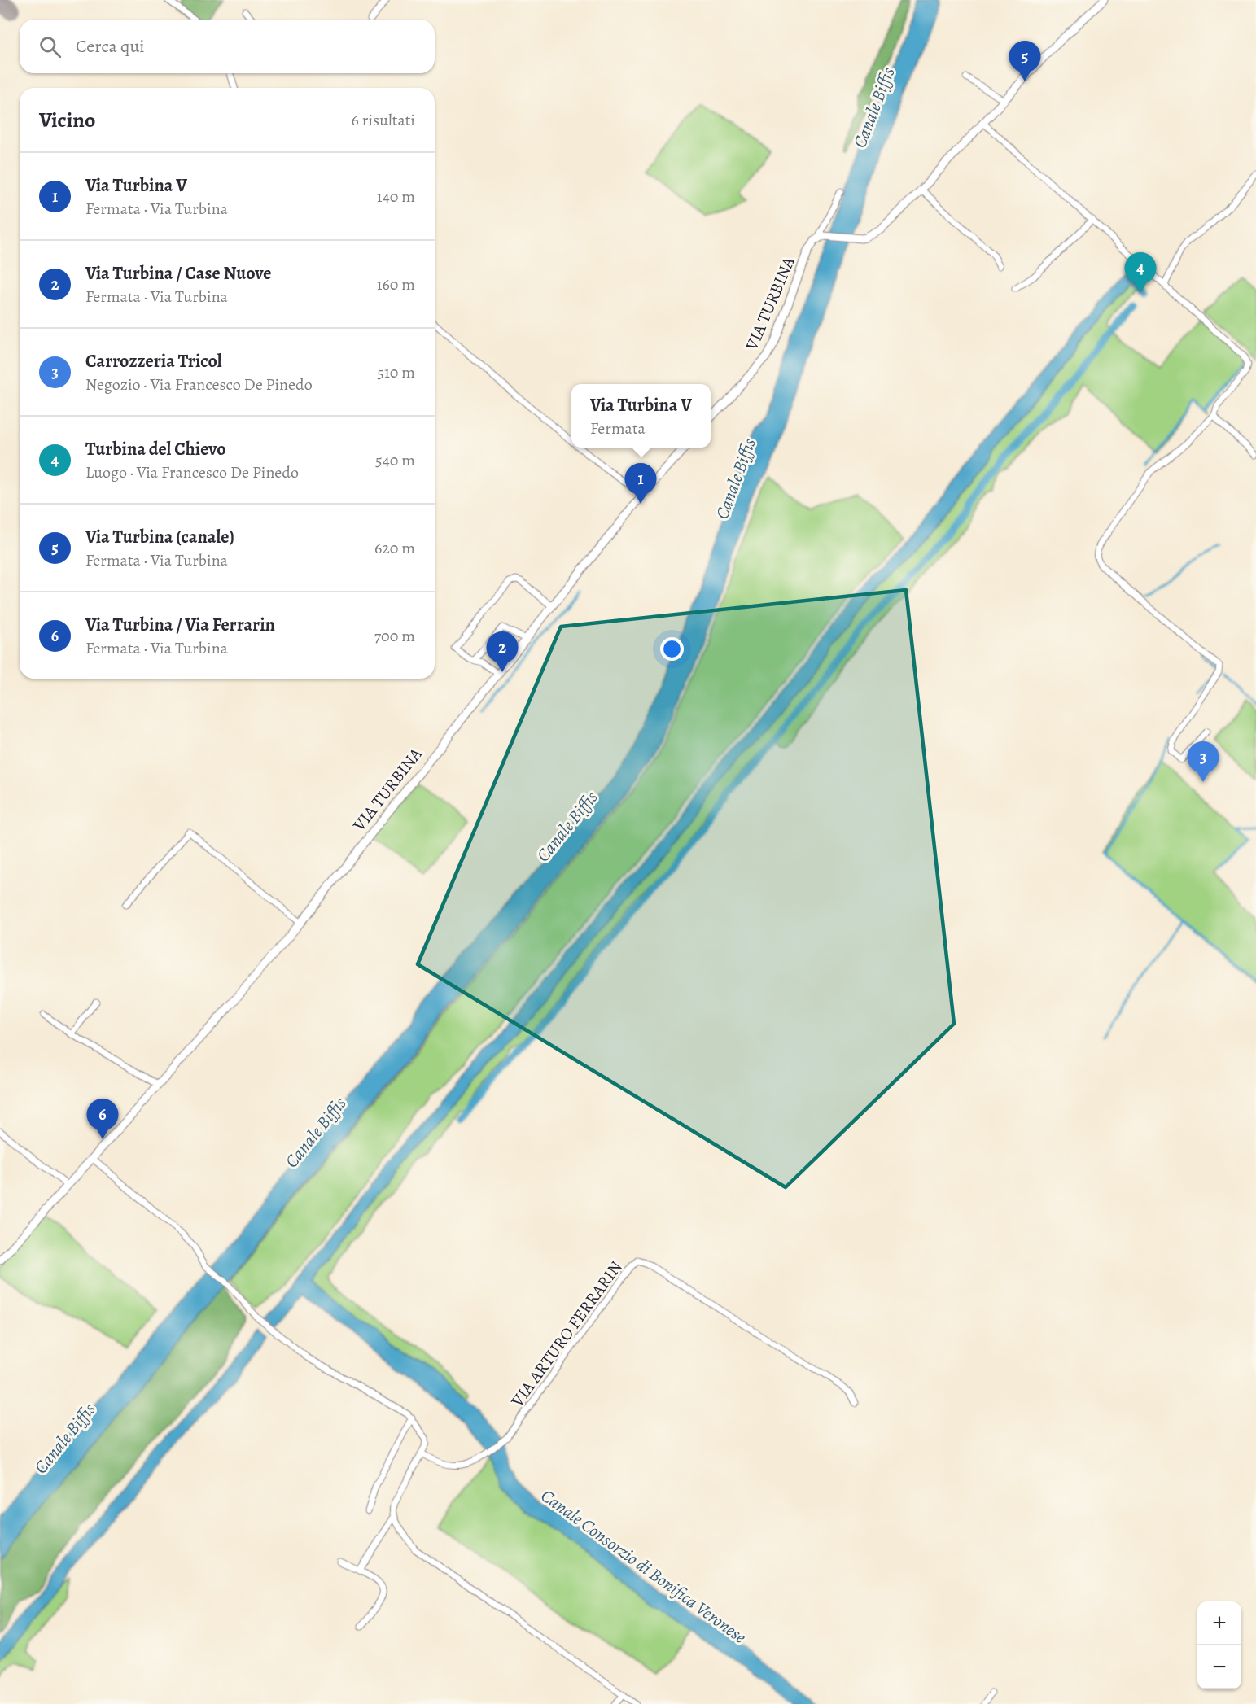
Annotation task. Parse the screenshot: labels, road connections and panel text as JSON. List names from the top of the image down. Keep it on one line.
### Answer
{"streets":{"street":["VIA TURBINA","VIA ARTURO FERRARIN"]},"water":["Canale Biffis","Canale Consorzio di Bonifica Veronese"],"page":{"search":"Cerca qui","pins":["5","4","1","2","3","6"],"heading":["Vicino","6 risultati"],"list":[{"mark":"1","name":"Via Turbina V","note":"Fermata · Via Turbina","value":"140 m"},{"mark":"2","name":"Via Turbina / Case Nuove","note":"Fermata · Via Turbina","value":"160 m"},{"mark":"3","name":"Carrozzeria Tricol","note":"Negozio · Via Francesco De Pinedo","value":"510 m"},{"mark":"4","name":"Turbina del Chievo","note":"Luogo · Via Francesco De Pinedo","value":"540 m"},{"mark":"5","name":"Via Turbina (canale)","note":"Fermata · Via Turbina","value":"620 m"},{"mark":"6","name":"Via Turbina / Via Ferrarin","note":"Fermata · Via Turbina","value":"700 m"}],"popup":["Via Turbina V","Fermata"],"map_buttons":["+","−"]}}
